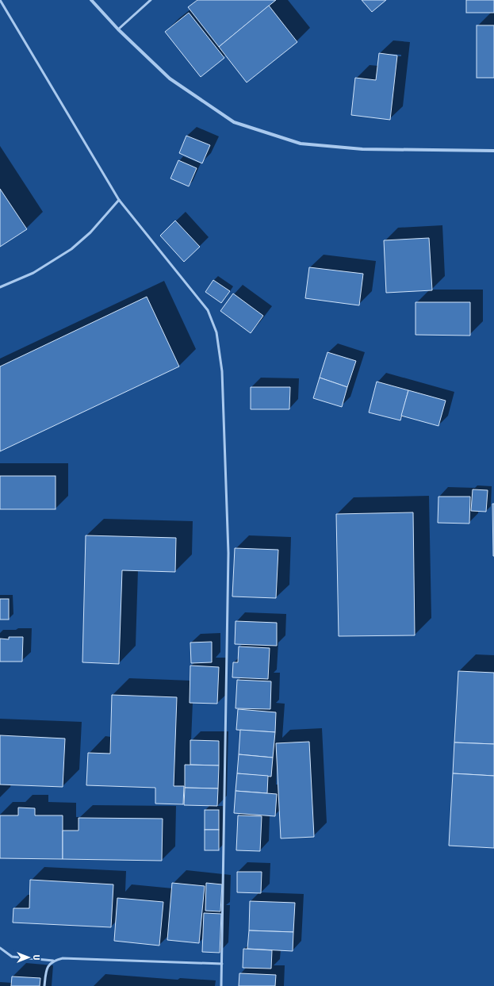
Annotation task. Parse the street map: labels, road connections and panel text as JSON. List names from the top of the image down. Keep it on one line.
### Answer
{"north":"right"}
